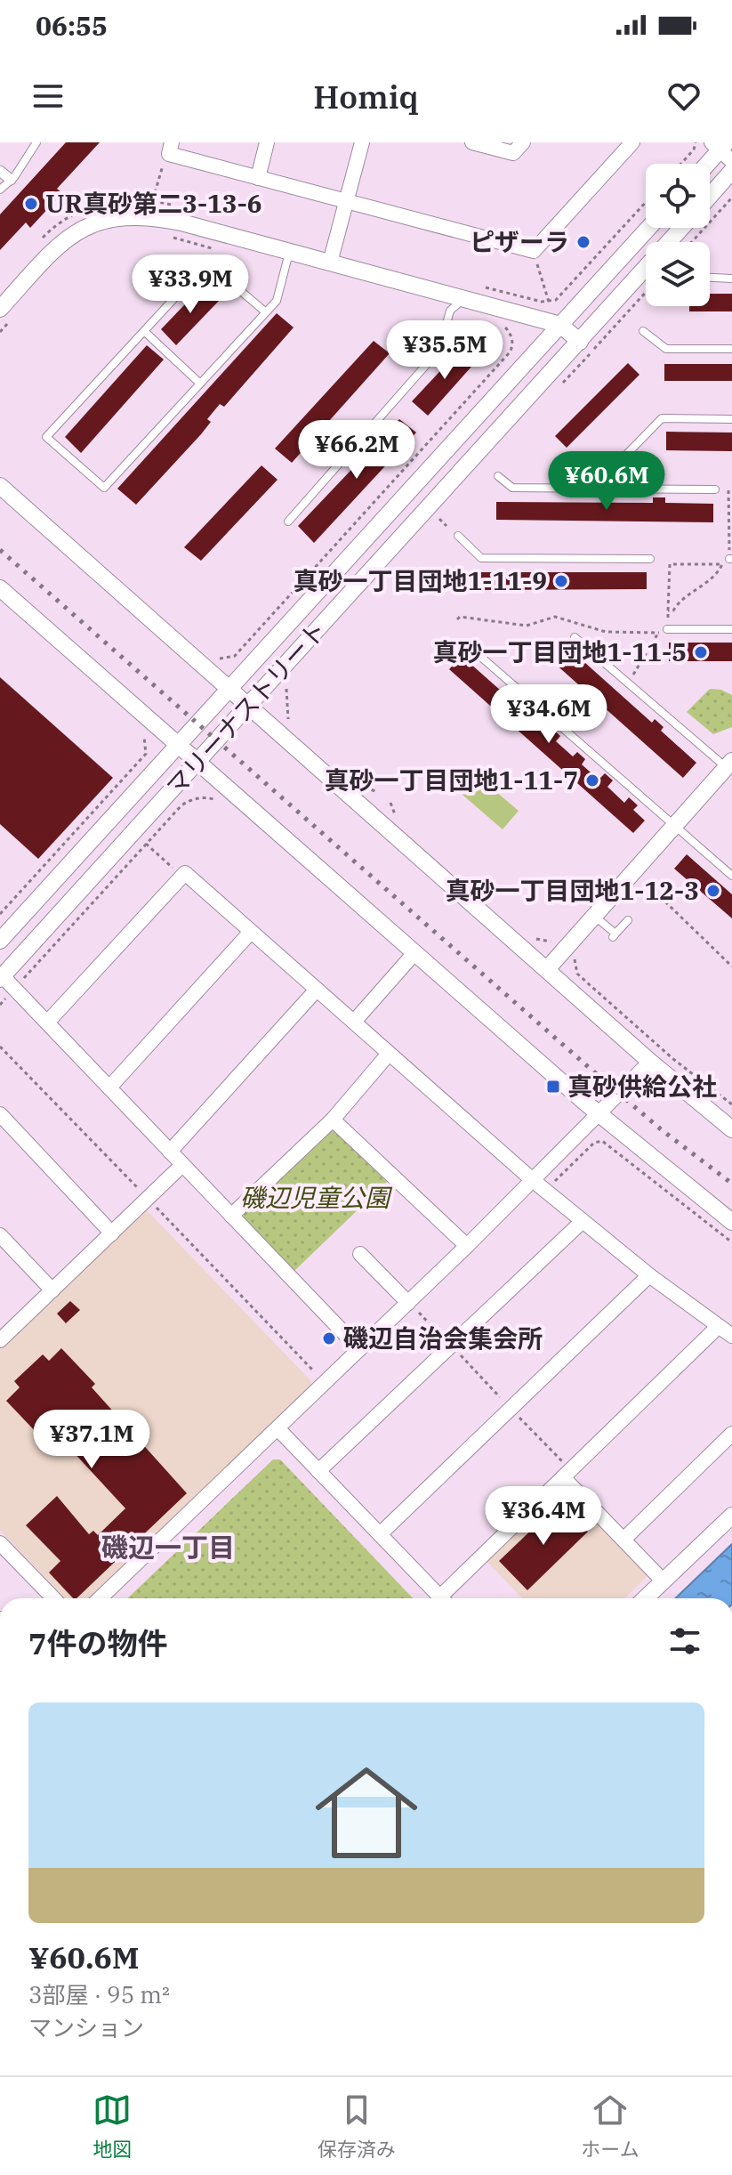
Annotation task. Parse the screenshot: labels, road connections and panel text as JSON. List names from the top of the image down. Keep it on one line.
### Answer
{"streets":{"street":["マリーナストリート"]},"districts":["磯辺一丁目"],"parks":["磯辺児童公園"],"places":{"other":["UR真砂第二3-13-6","ピザーラ","真砂一丁目団地1-11-9","真砂一丁目団地1-11-5","真砂一丁目団地1-11-7","真砂一丁目団地1-12-3","磯辺自治会集会所"],"transit":["真砂供給公社"]},"page":{"status":"06:55","header":"Homiq","price":["¥33.9M","¥35.5M","¥66.2M","¥60.6M","¥34.6M","¥37.1M","¥36.4M"],"heading":"7件の物件","list":[{"name":"¥60.6M","note":"3部屋 · 95 m² · マンション"}],"tabs":["地図","保存済み","ホーム"]}}
